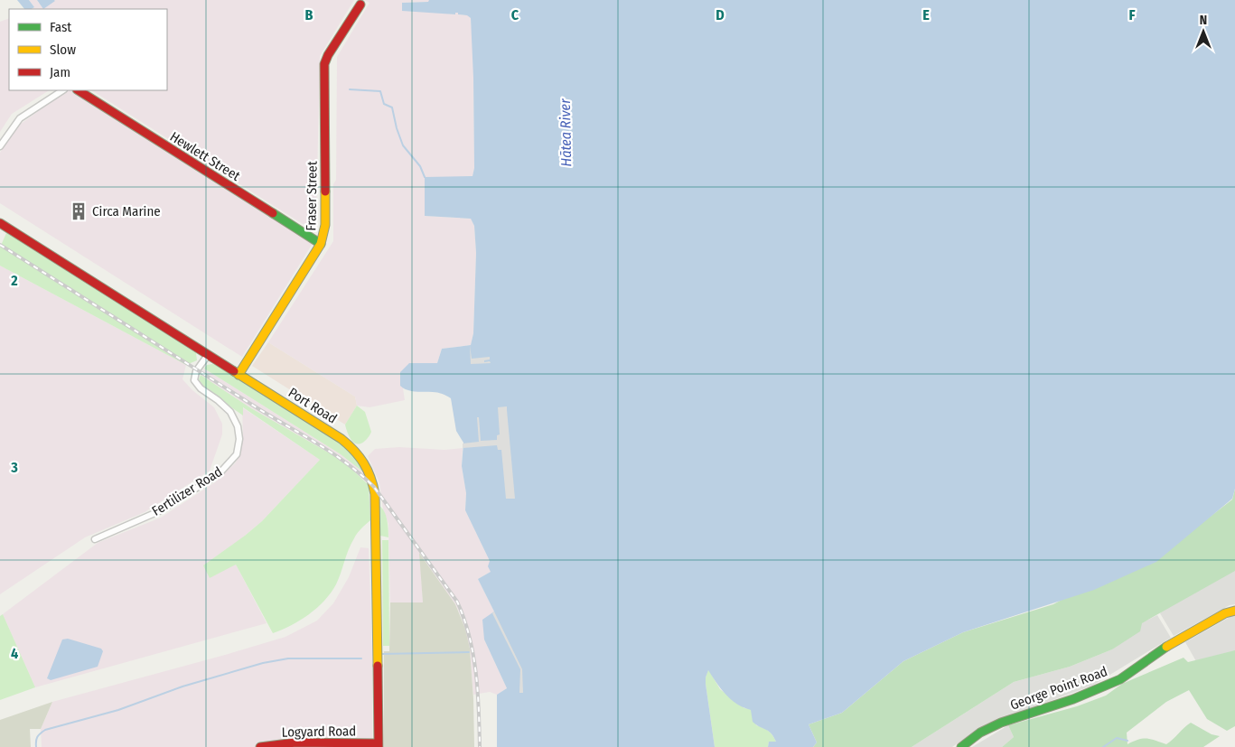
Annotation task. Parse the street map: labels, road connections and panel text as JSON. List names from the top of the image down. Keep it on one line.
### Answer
{"streets":{"street":["Hewlett Street","Fraser Street","Port Road","Fertilizer Road","George Point Road","Logyard Road"]},"crossings":[["Hewlett Street","Fraser Street"],["Fraser Street","Port Road"],["Port Road","Fertilizer Road"],["Port Road","Logyard Road"]],"water":["Hātea River"],"places":{"building":["Circa Marine"]},"legend":["Fast","Slow","Jam"],"north":"top","grid":{"columns":["B","C","D","E","F"],"rows":["2","3","4"]}}
